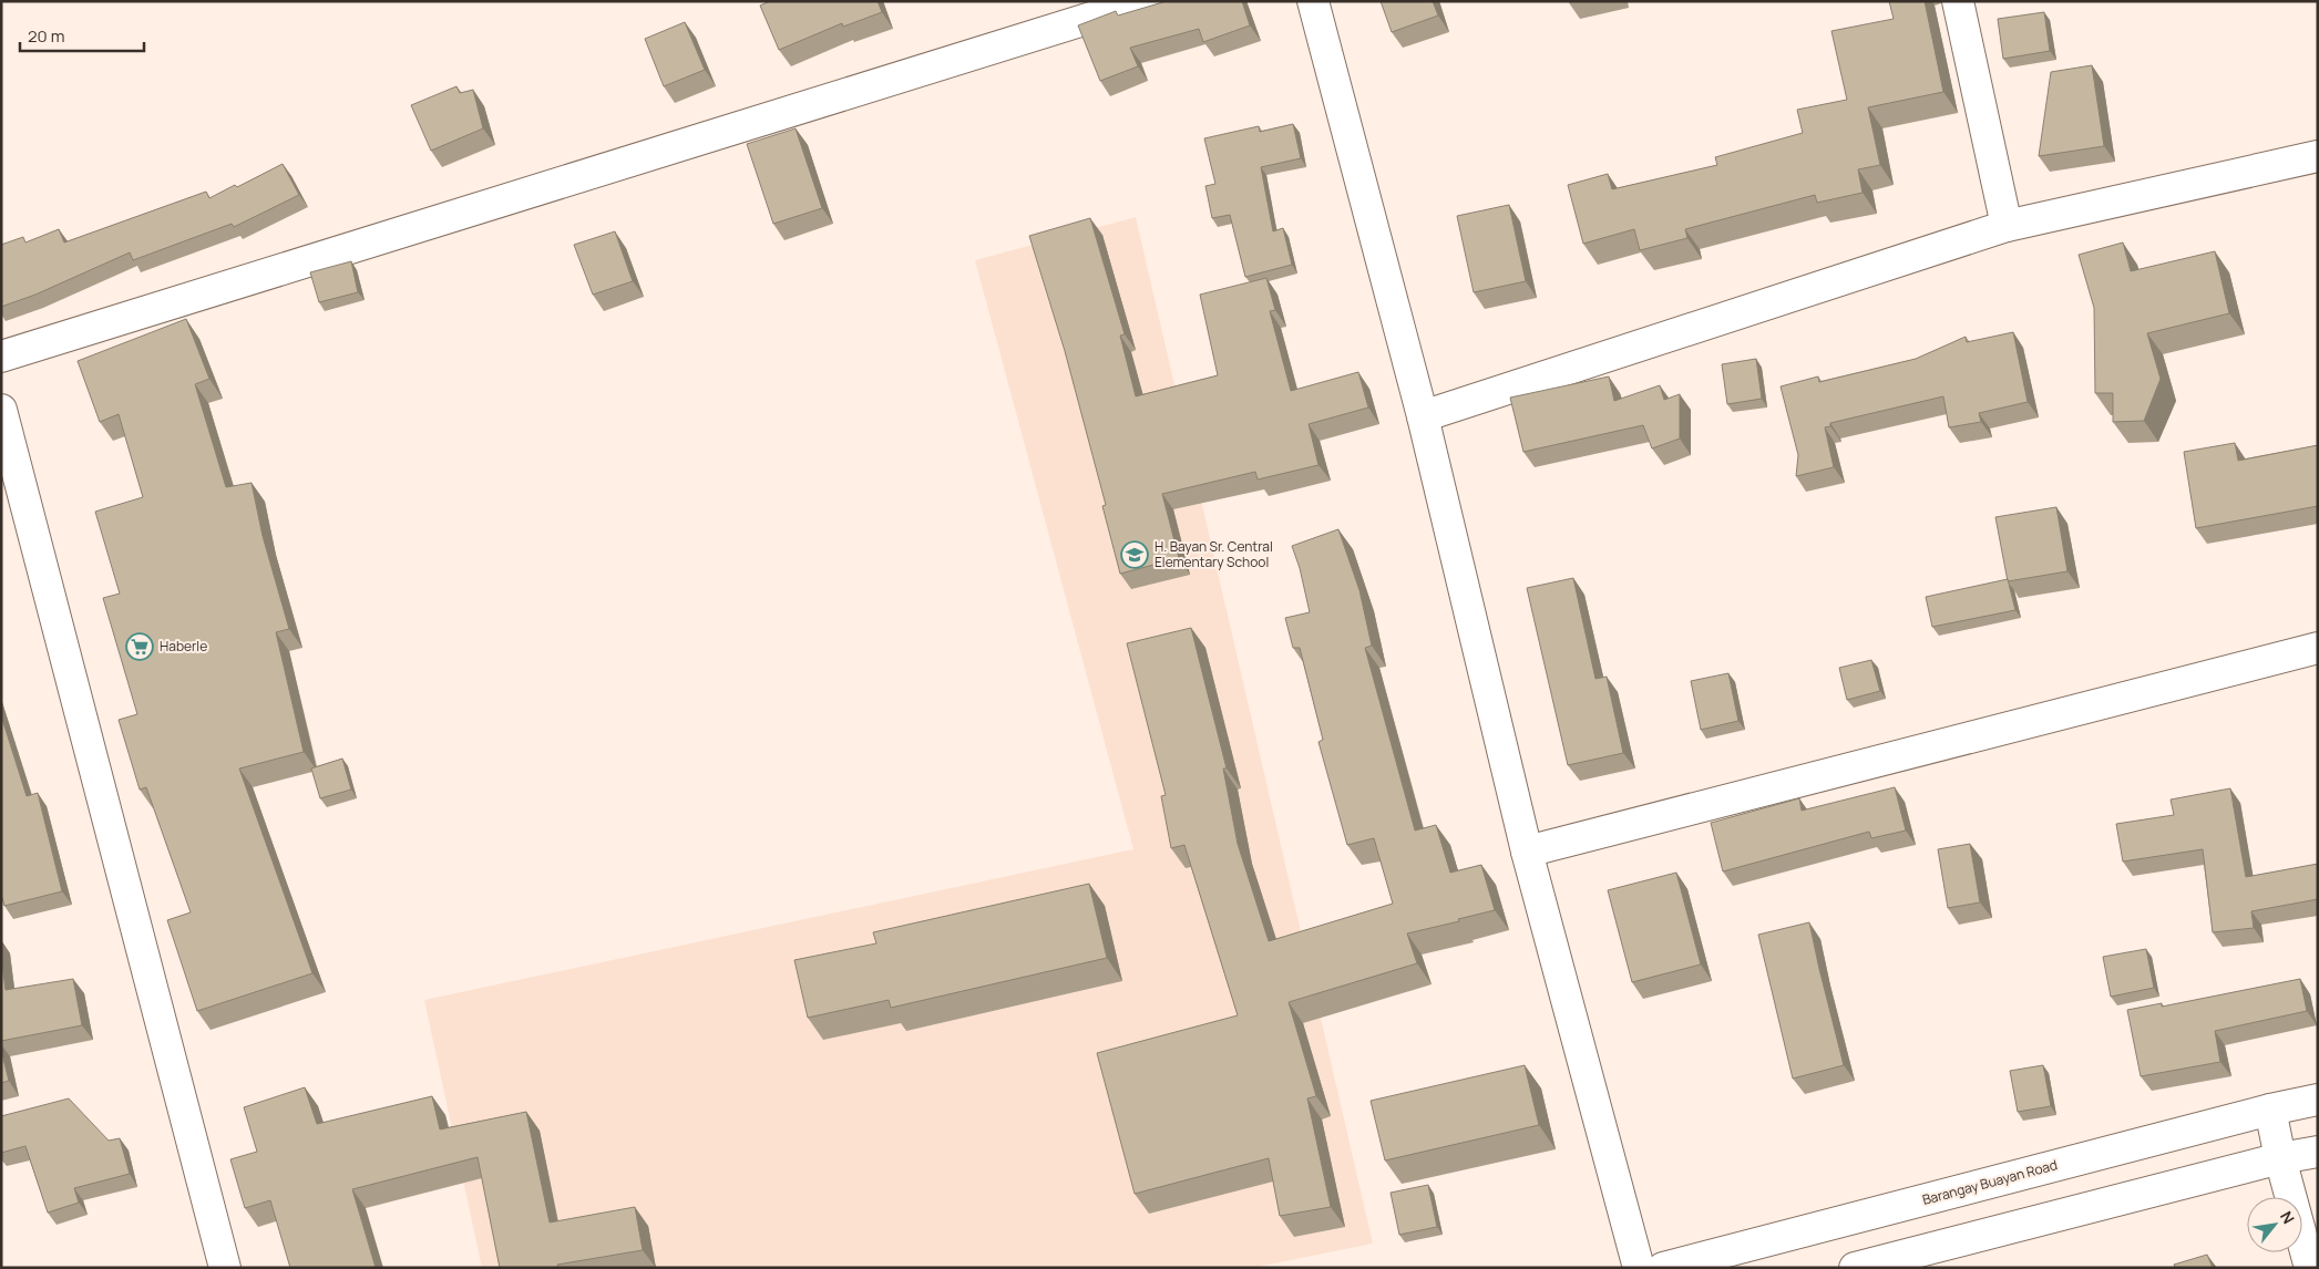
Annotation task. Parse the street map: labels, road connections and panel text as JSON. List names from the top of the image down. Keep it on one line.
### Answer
{"streets":{"street":["Barangay Buayan Road"]},"places":{"school or university":["H. Bayan Sr. Central Elementary School"],"supermarket":["Haberle"]},"scale_bar":"20 m","north":"top right"}
